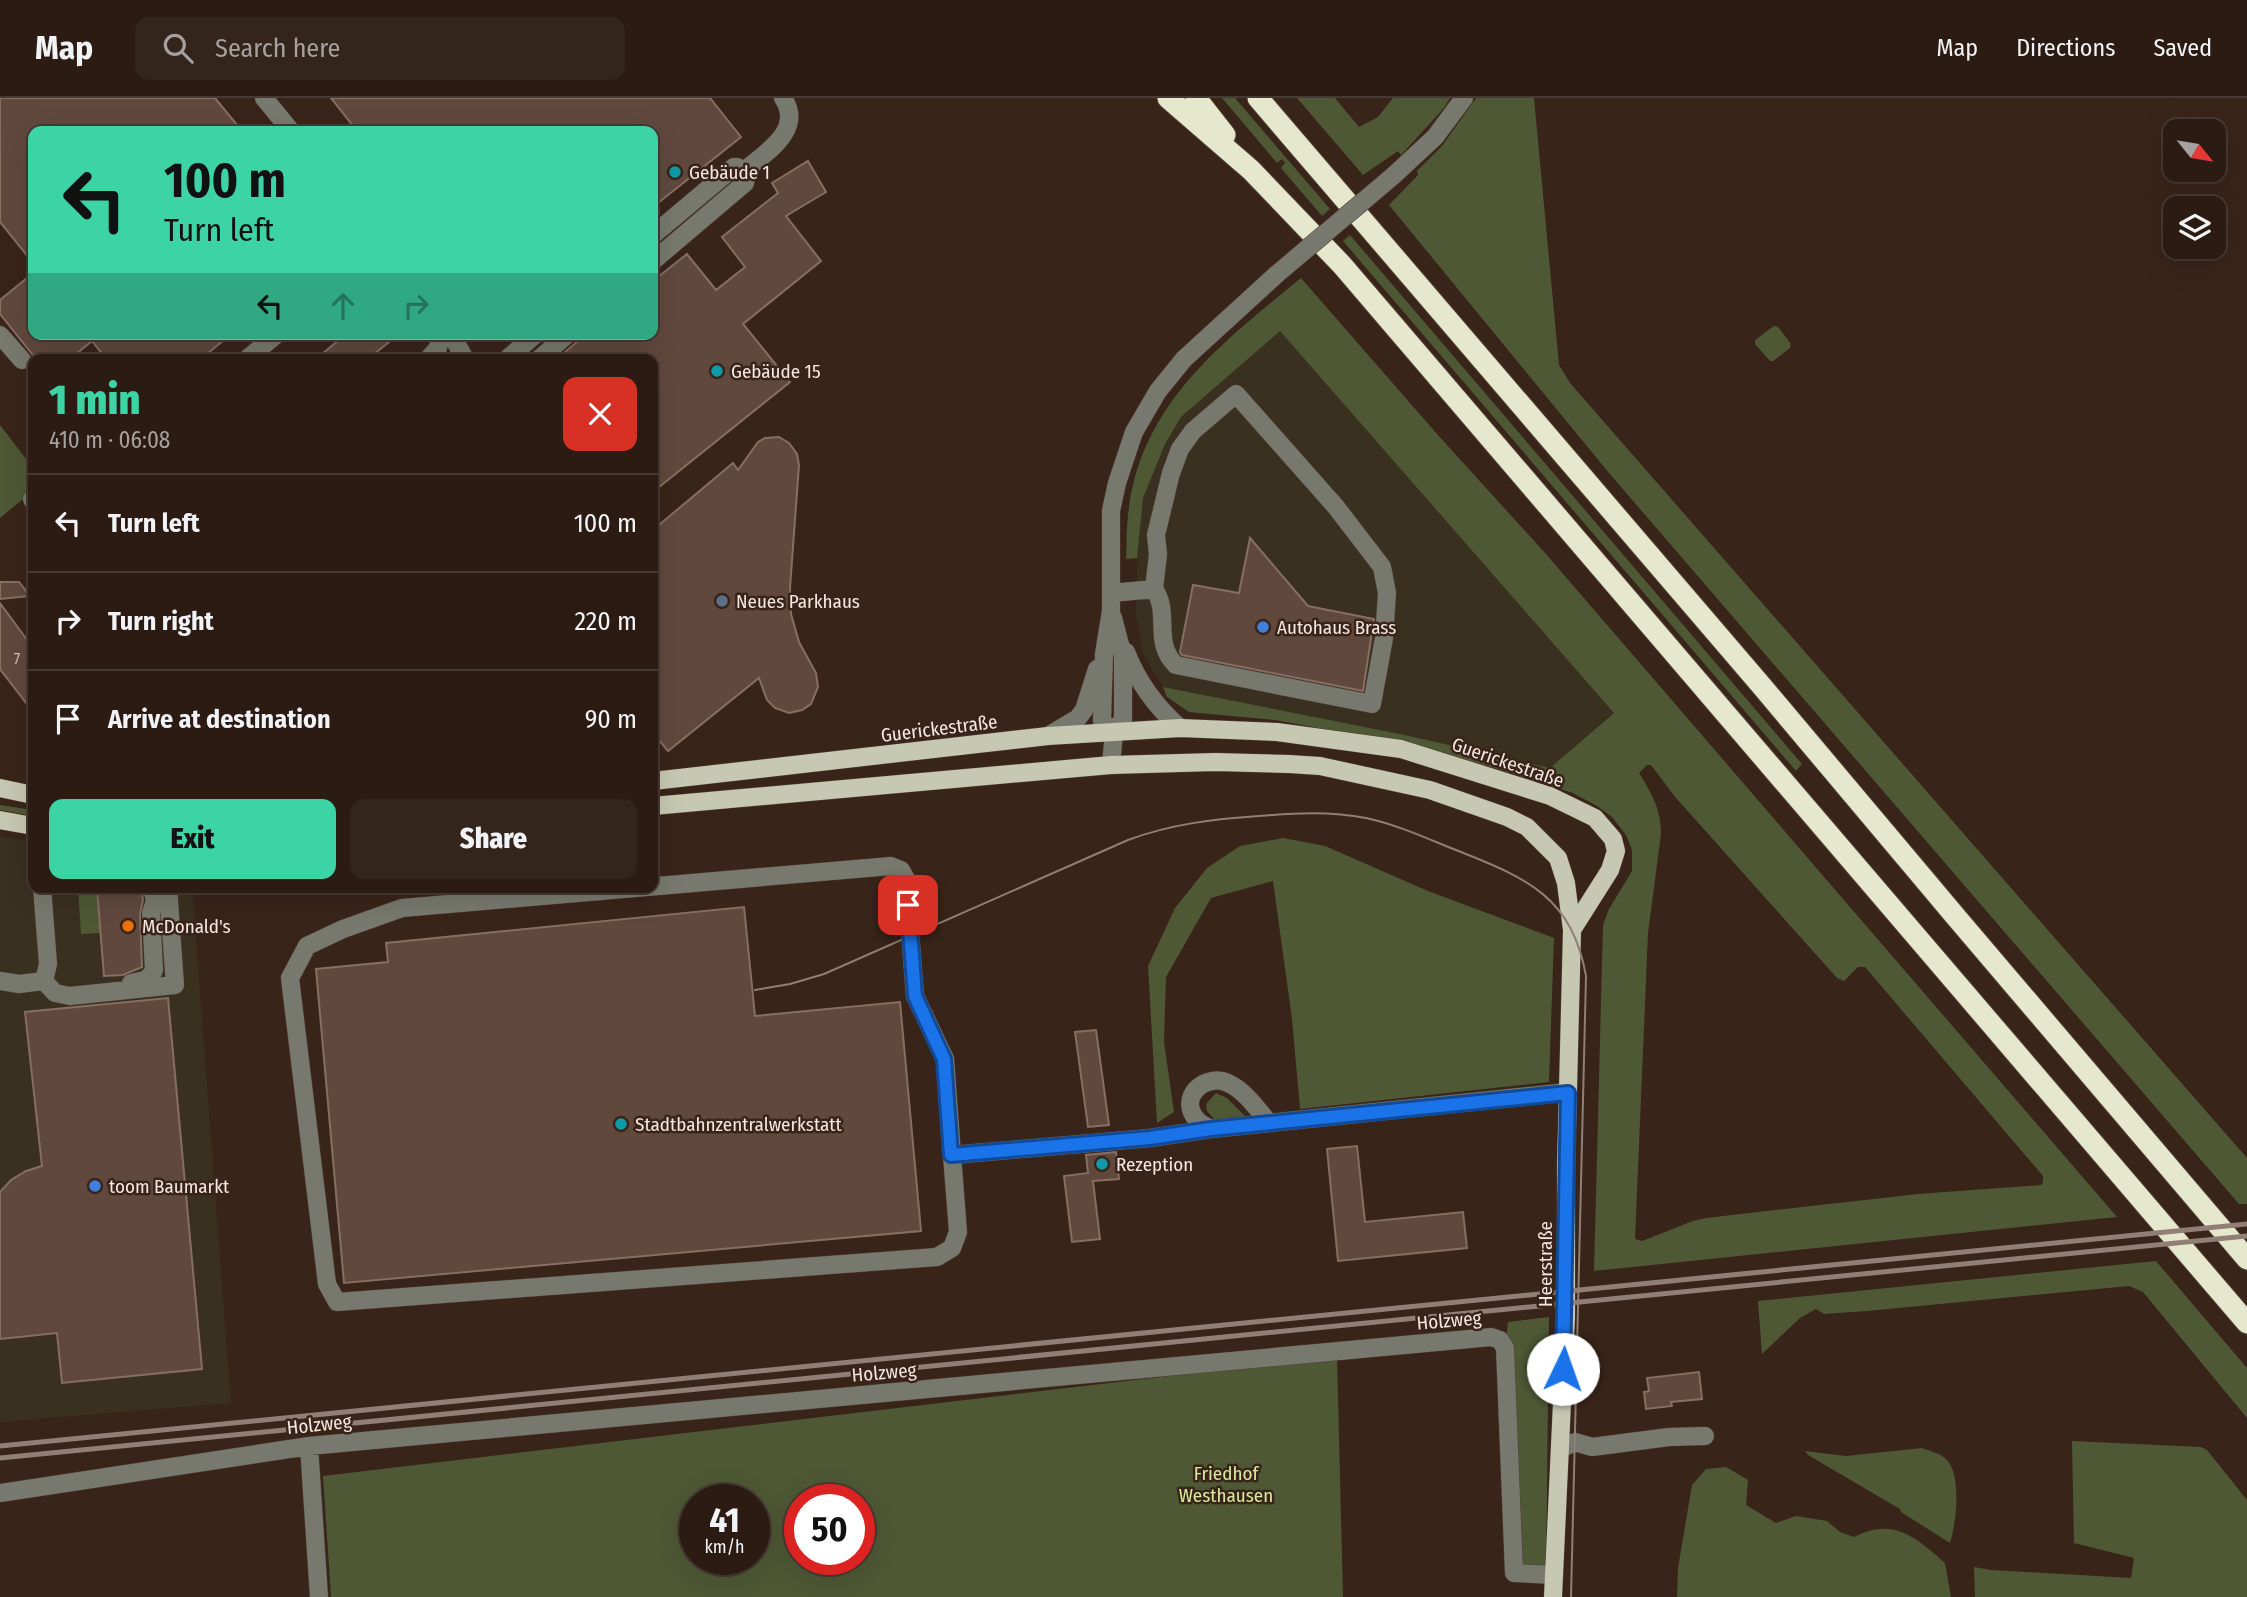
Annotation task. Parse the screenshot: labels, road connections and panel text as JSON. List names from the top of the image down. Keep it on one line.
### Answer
{"streets":{"main road":["Guerickestraße","Heerstraße"],"lane":["Holzweg"]},"crossings":[["Guerickestraße","Heerstraße"],["Heerstraße","Holzweg"]],"parks":["Friedhof Westhausen"],"places":["Gebäude 1","Gebäude 15","Neues Parkhaus","Autohaus Brass","McDonald's","Stadtbahnzentralwerkstatt","Rezeption","toom Baumarkt"],"house_numbers":["7"],"north":"bottom right","page":{"header":"Map","search":"Search here","nav":["Map","Directions","Saved"],"turn":["100 m","Turn left"],"heading":["1 min","410 m · 06:08"],"list":[{"name":"Turn left","value":"100 m"},{"name":"Turn right","value":"220 m"},{"name":"Arrive at destination","value":"90 m"}],"buttons":["Exit","Share"],"speed":"41 km/h","limit":"50"}}
